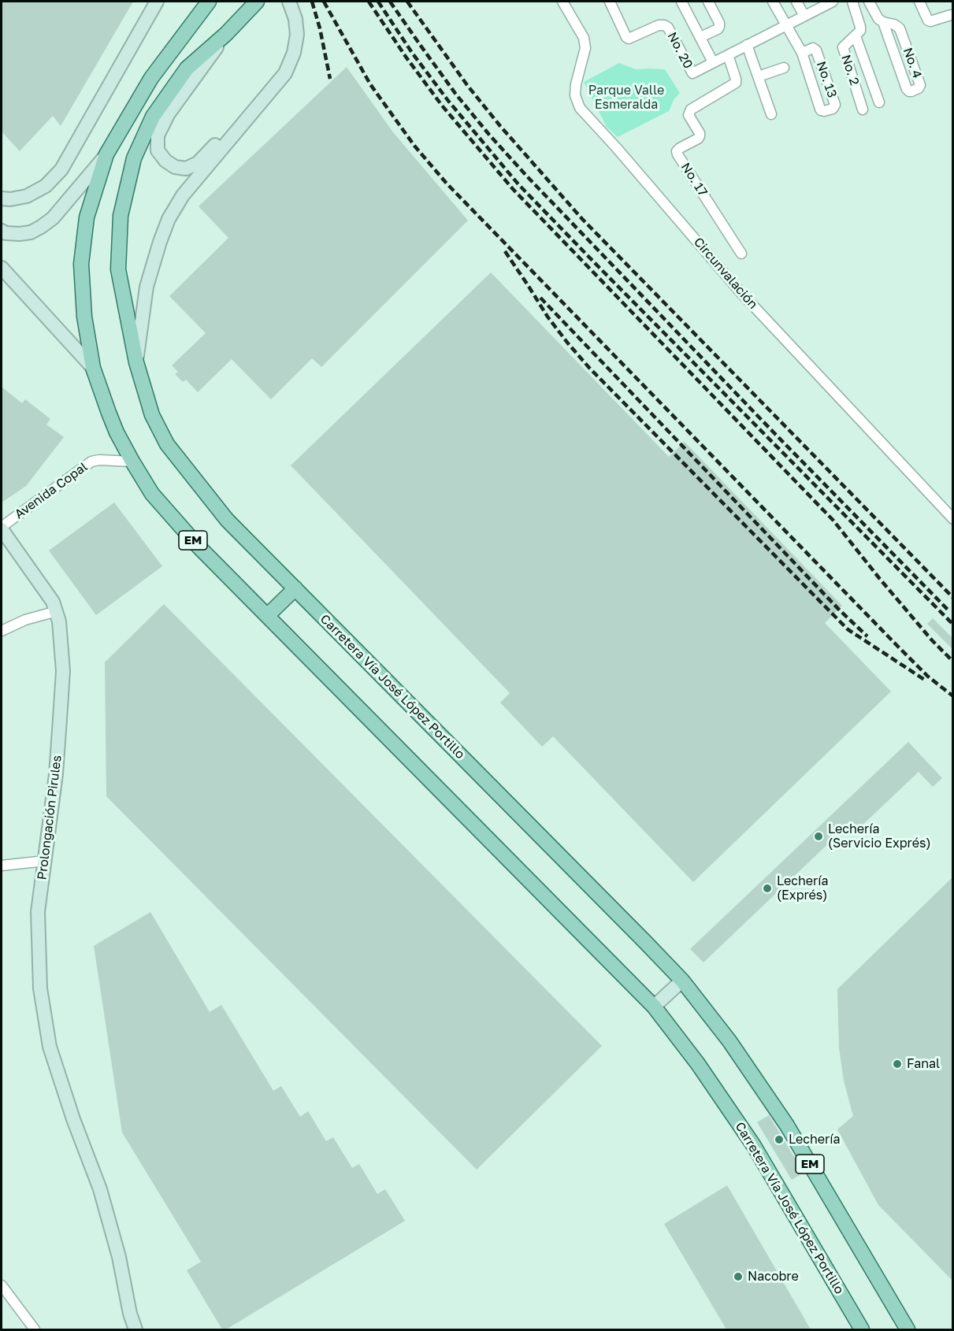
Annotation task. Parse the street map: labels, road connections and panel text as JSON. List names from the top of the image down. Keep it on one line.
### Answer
{"streets":{"main road":["EM","Carretera Vía José López Portillo","Prolongación Pirules"],"street":["No. 20","No. 4","No. 2","No. 13","No. 17","Circunvalación","Avenida Copal"]},"crossings":[["Avenida Copal","Carretera Vía José López Portillo"],["Avenida Copal","Prolongación Pirules"]],"parks":["Parque Valle Esmeralda"],"places":["Lechería (Servicio Exprés)","Lechería (Exprés)","Fanal","Lechería","Nacobre"]}
